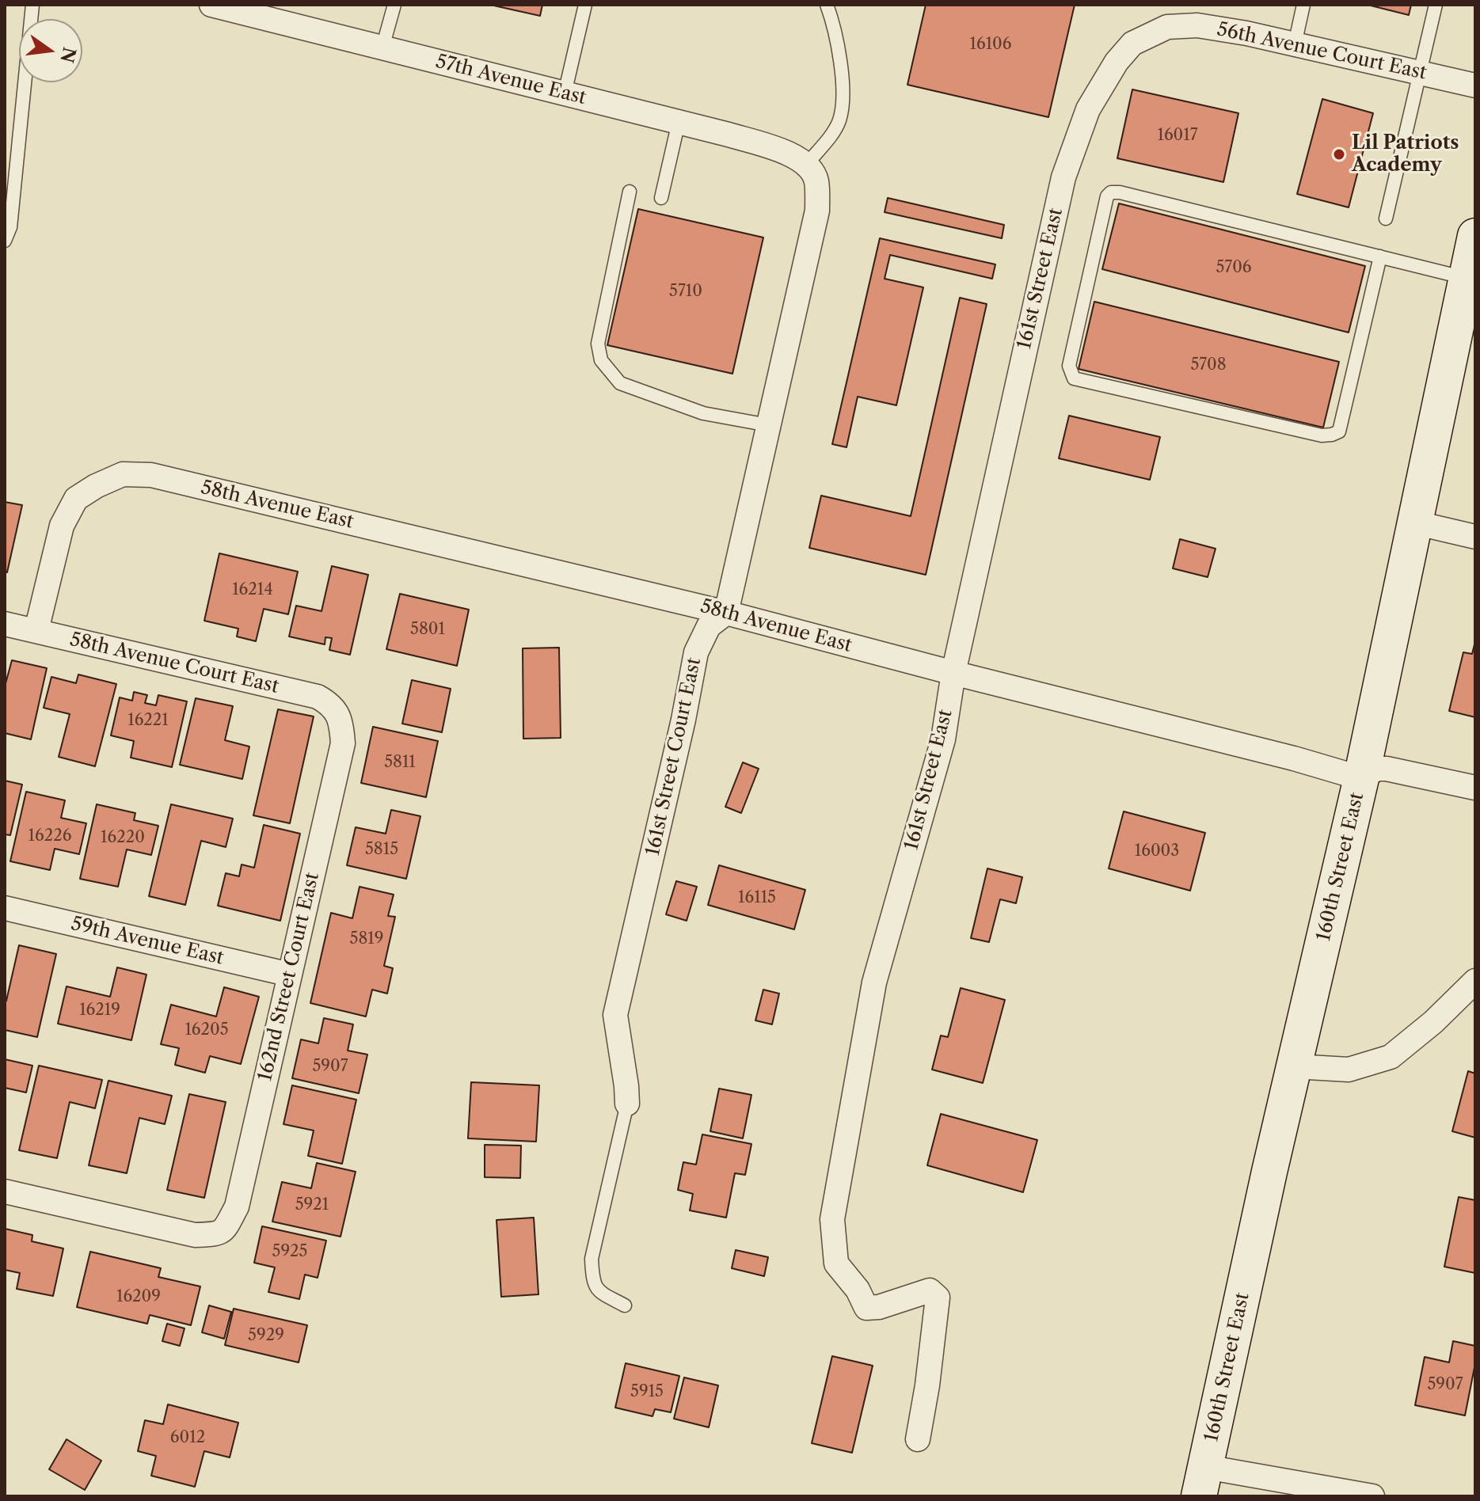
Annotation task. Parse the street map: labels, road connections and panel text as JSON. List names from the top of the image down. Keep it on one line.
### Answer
{"streets":{"main road":["160th Street East"],"street":["56th Avenue Court East","57th Avenue East","161st Street East","58th Avenue East","58th Avenue Court East","161st Street Court East","59th Avenue East","162nd Street Court East"]},"crossings":[["56th Avenue Court East","161st Street East"],["161st Street East","58th Avenue East"],["58th Avenue East","58th Avenue Court East"],["58th Avenue East","161st Street Court East"],["58th Avenue East","160th Street East"],["58th Avenue Court East","162nd Street Court East"],["59th Avenue East","162nd Street Court East"]],"places":["Lil Patriots Academy"],"house_numbers":["16106","16017","5706","5710","5708","16214","5801","16221","5811","16226","16220","5815","16003","16115","5819","16219","16205","5907","5921","5925","16209","5929","5907","5915","6012"],"north":"right"}
